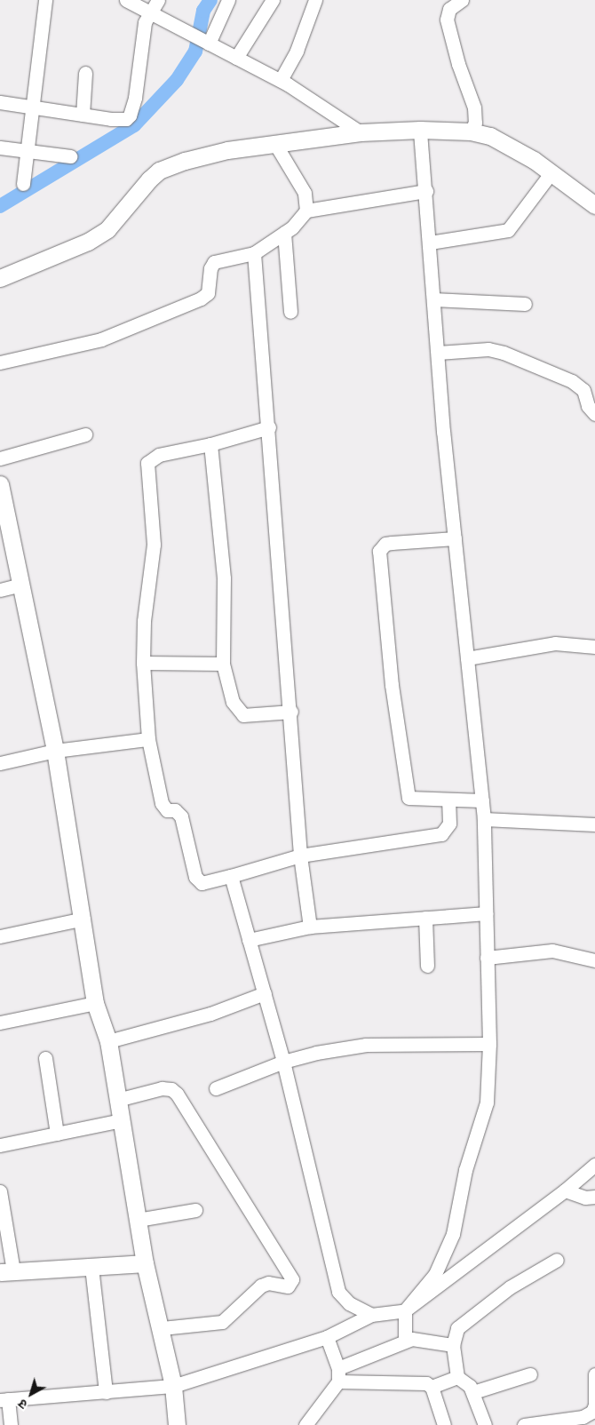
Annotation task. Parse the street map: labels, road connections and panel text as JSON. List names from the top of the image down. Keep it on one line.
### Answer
{"north":"bottom left"}
